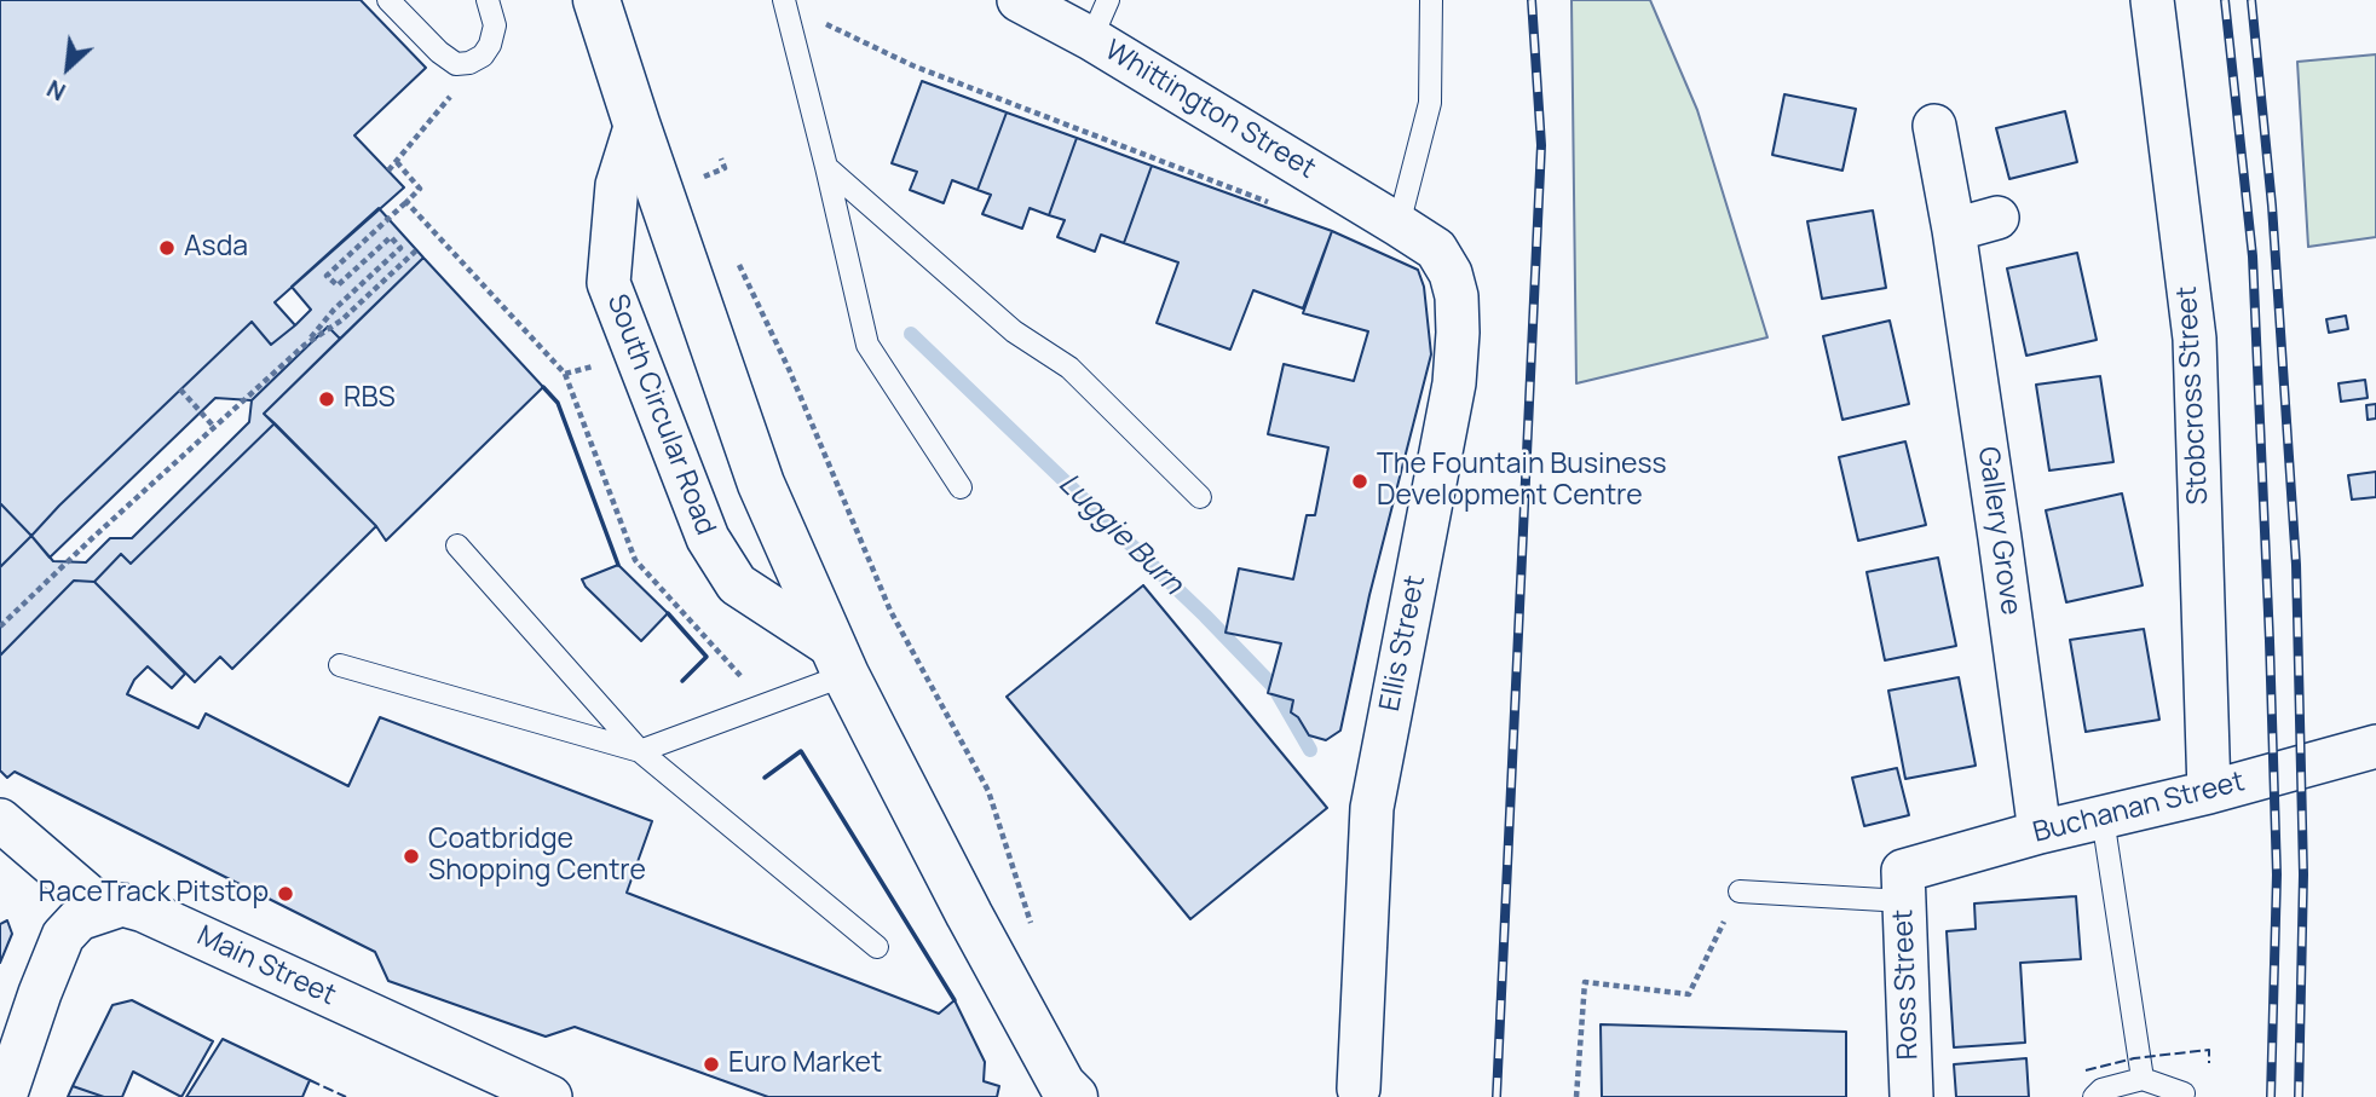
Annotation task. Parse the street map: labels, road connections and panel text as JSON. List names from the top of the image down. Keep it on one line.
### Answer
{"streets":{"main road":["South Circular Road"],"street":["Whittington Street","Stobcross Street","Gallery Grove","Ellis Street","Buchanan Street","Main Street","Ross Street"]},"crossings":[["Whittington Street","Ellis Street"],["Stobcross Street","Buchanan Street"],["Gallery Grove","Buchanan Street"],["Buchanan Street","Ross Street"]],"water":["Luggie Burn"],"places":["Asda","RBS","The Fountain Business Development Centre","Coatbridge Shopping Centre","RaceTrack Pitstop","Euro Market"],"north":"bottom left"}
